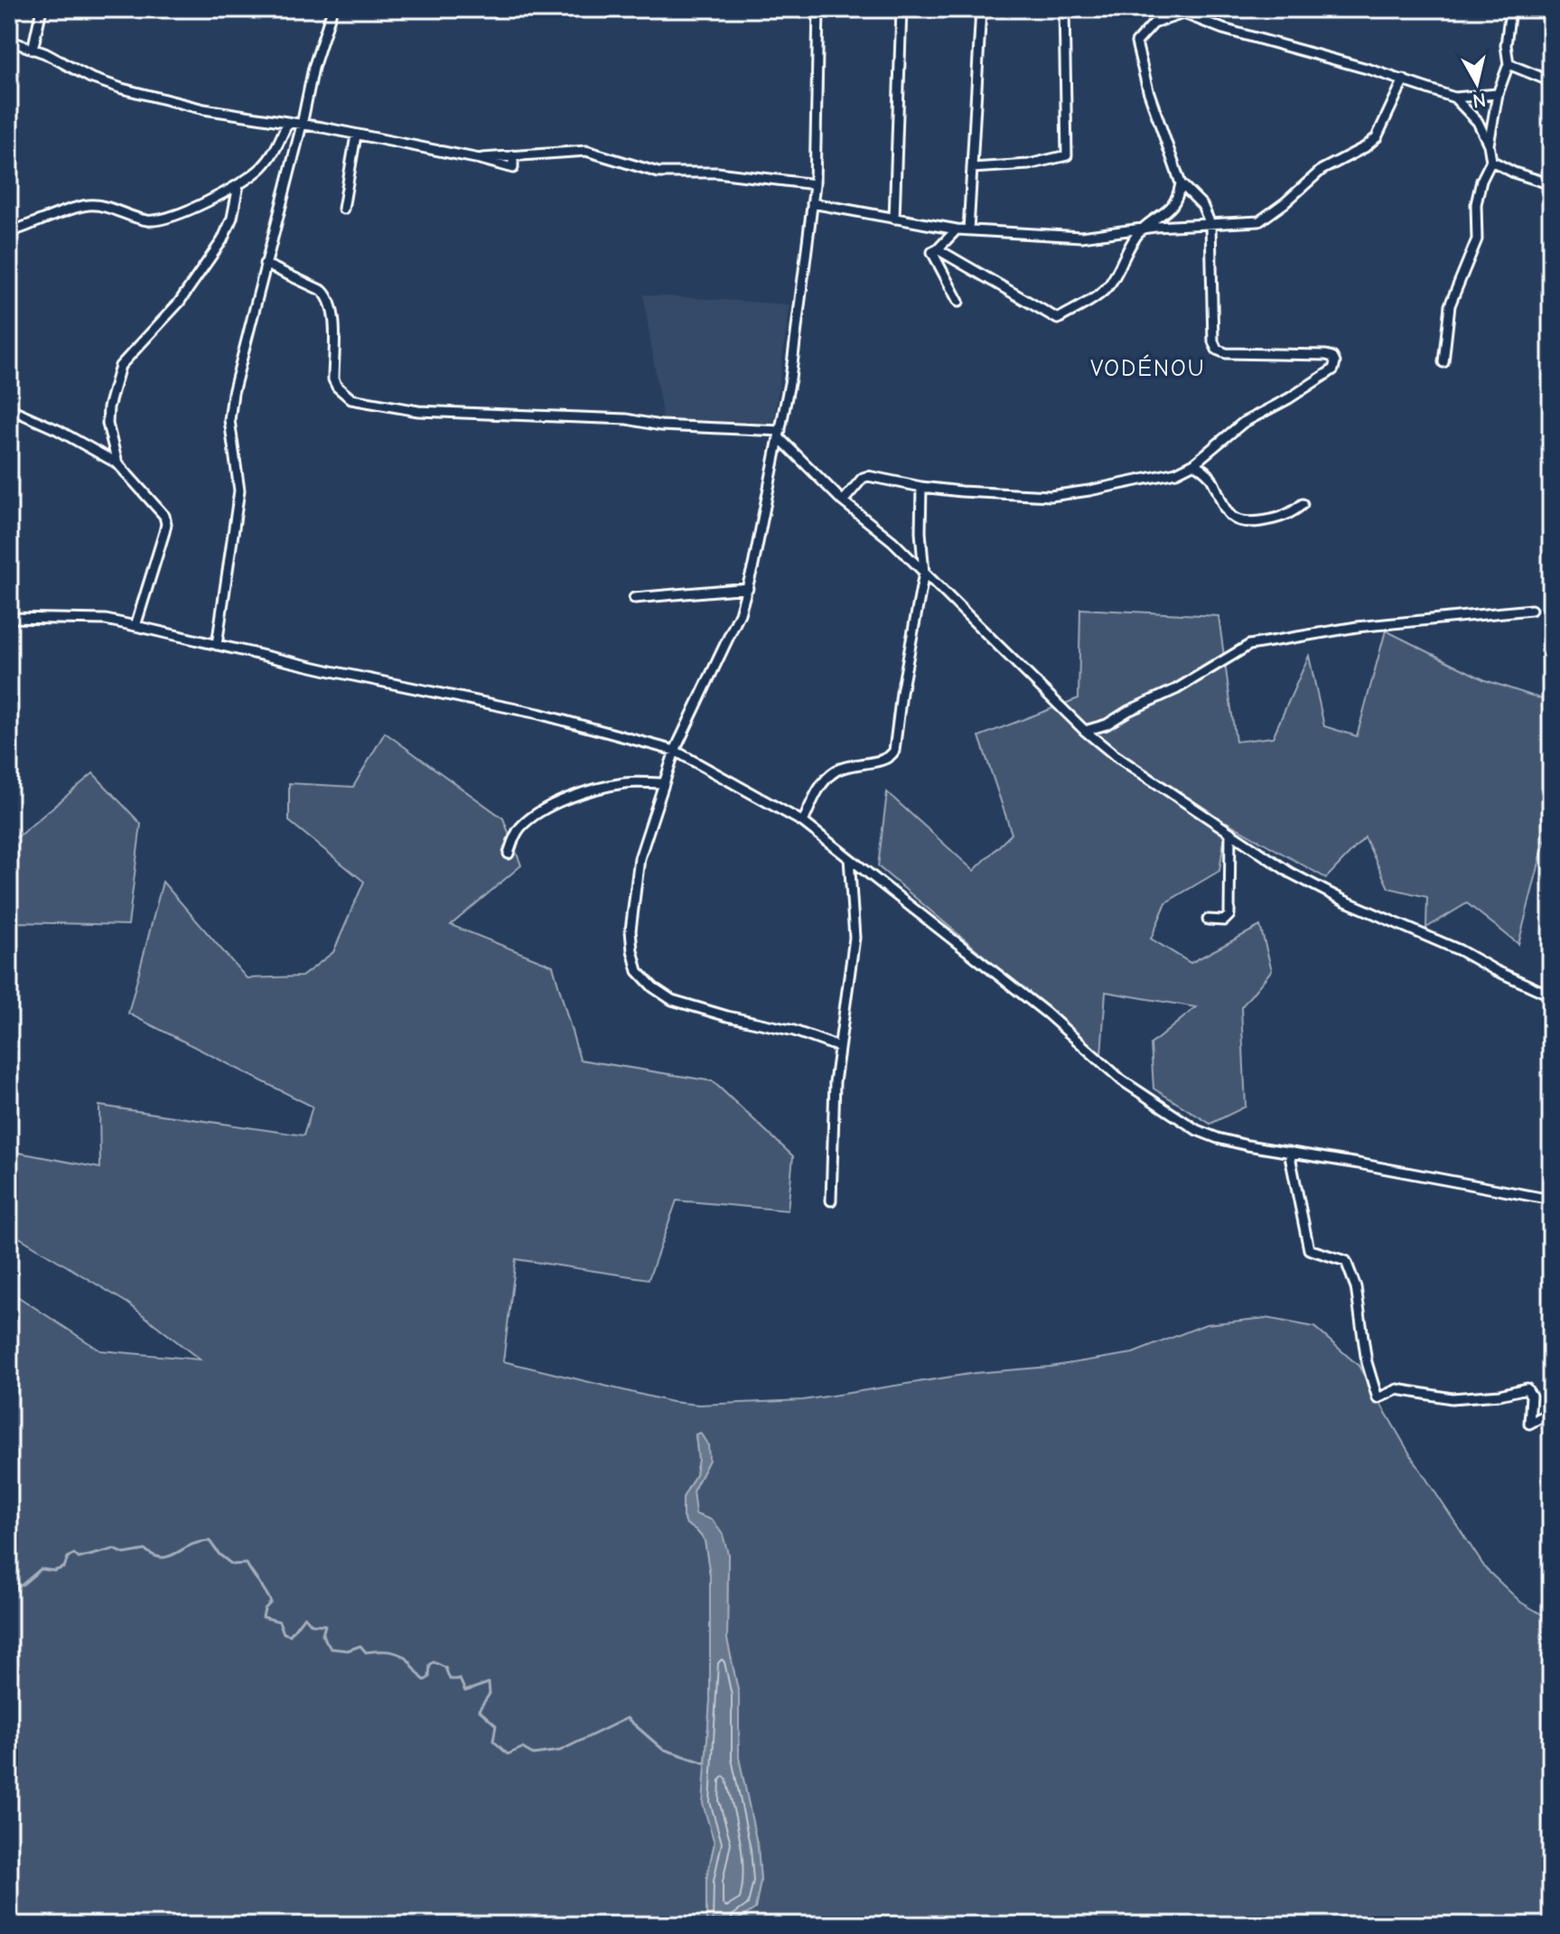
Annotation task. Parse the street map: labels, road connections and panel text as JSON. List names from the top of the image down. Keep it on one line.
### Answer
{"districts":["VODÉNOU"],"north":"bottom"}
